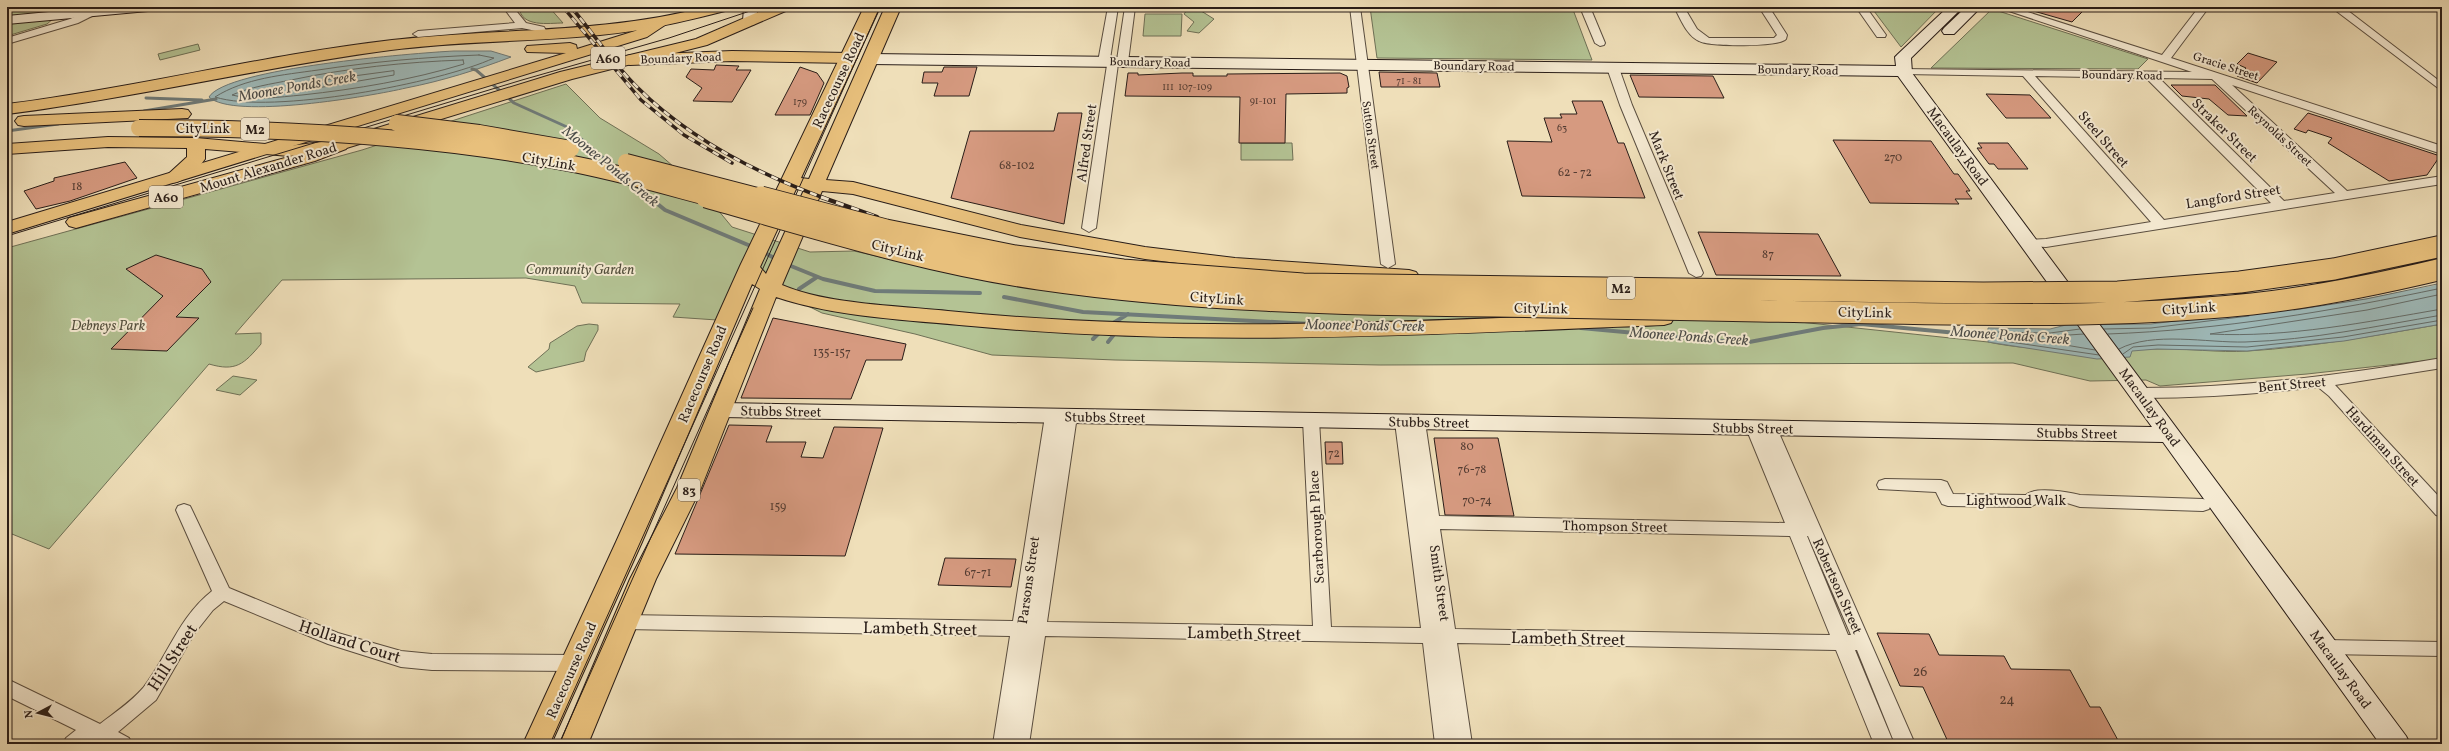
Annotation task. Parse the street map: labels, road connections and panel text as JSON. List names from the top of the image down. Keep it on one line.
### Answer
{"streets":{"main road":["A60","Boundary Road","Racecourse Road","CityLink","M2","Mount Alexander Road","Stubbs Street","83"],"street":["Gracie Street","Straker Street","Sutton Street","Reynolds Street","Steel Street","Alfred Street","Macaulay Road","Mark Street","Langford Street","Bent Street","Hardiman Street","Lightwood Walk","Thompson Street","Scarborough Place","Parsons Street","Smith Street","Robertson Street","Lambeth Street","Holland Court","Hill Street"]},"crossings":[["A60","Boundary Road"],["A60","Mount Alexander Road"],["Boundary Road","Gracie Street"],["Boundary Road","Racecourse Road"],["Boundary Road","Straker Street"],["Boundary Road","Sutton Street"],["Boundary Road","Reynolds Street"],["Boundary Road","Steel Street"],["Boundary Road","Alfred Street"],["Boundary Road","Macaulay Road"],["Boundary Road","Mark Street"],["Gracie Street","Reynolds Street"],["Racecourse Road","Stubbs Street"],["Racecourse Road","Lambeth Street"],["Racecourse Road","Holland Court"],["Straker Street","Langford Street"],["Reynolds Street","Langford Street"],["Steel Street","Langford Street"],["Macaulay Road","Langford Street"],["Macaulay Road","Bent Street"],["Macaulay Road","Stubbs Street"],["Bent Street","Hardiman Street"],["Stubbs Street","Scarborough Place"],["Stubbs Street","Parsons Street"],["Stubbs Street","Smith Street"],["Stubbs Street","Robertson Street"],["Thompson Street","Smith Street"],["Thompson Street","Robertson Street"],["Scarborough Place","Lambeth Street"],["Parsons Street","Lambeth Street"],["Smith Street","Lambeth Street"],["Robertson Street","Lambeth Street"],["Holland Court","Hill Street"]],"water":["Moonee Ponds Creek"],"parks":["Community Garden","Debneys Park"],"house_numbers":["71 - 81","111","107-109","91-101","179","63","270","68-102","62 - 72","18","87","135-157","80","72","76-78","70-74","159","67-71","26","24"],"north":"left"}
